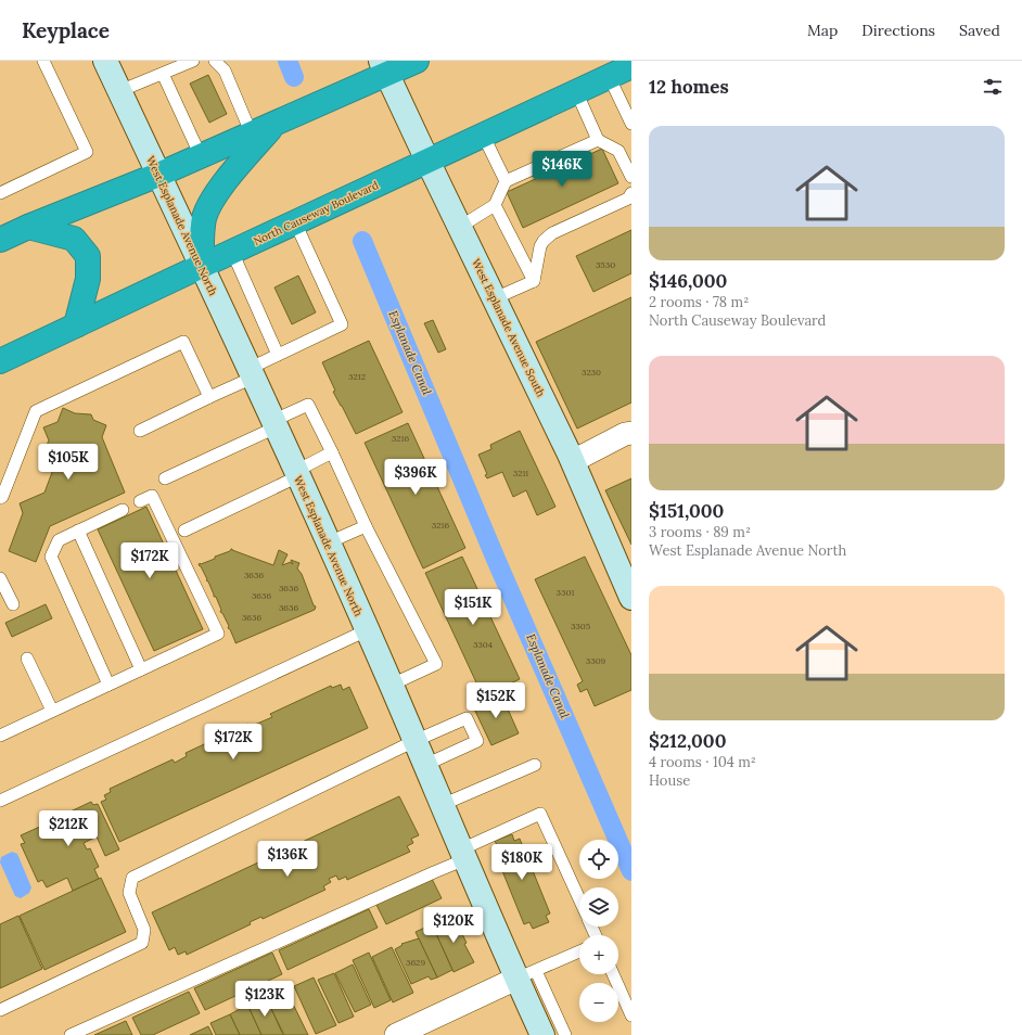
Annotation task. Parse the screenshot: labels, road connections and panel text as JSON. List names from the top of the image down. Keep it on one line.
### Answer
{"streets":{"highway":["North Causeway Boulevard"],"main road":["West Esplanade Avenue North","West Esplanade Avenue South"]},"crossings":[["North Causeway Boulevard","West Esplanade Avenue North"],["North Causeway Boulevard","West Esplanade Avenue South"]],"water":["Esplanade Canal"],"house_numbers":["3530","3230","3212","3216","3211","3216","3636","3636","3301","3636","3636","3636","3305","3304","3309","3629"],"page":{"header":"Keyplace","nav":["Map","Directions","Saved"],"heading":"12 homes","list":[{"name":"$146,000","note":"2 rooms · 78 m² · North Causeway Boulevard"},{"name":"$151,000","note":"3 rooms · 89 m² · West Esplanade Avenue North"},{"name":"$212,000","note":"4 rooms · 104 m² · House"}],"price":["$146K","$105K","$396K","$172K","$151K","$152K","$172K","$212K","$136K","$180K","$120K","$123K"],"map_buttons":["+","−"]}}
